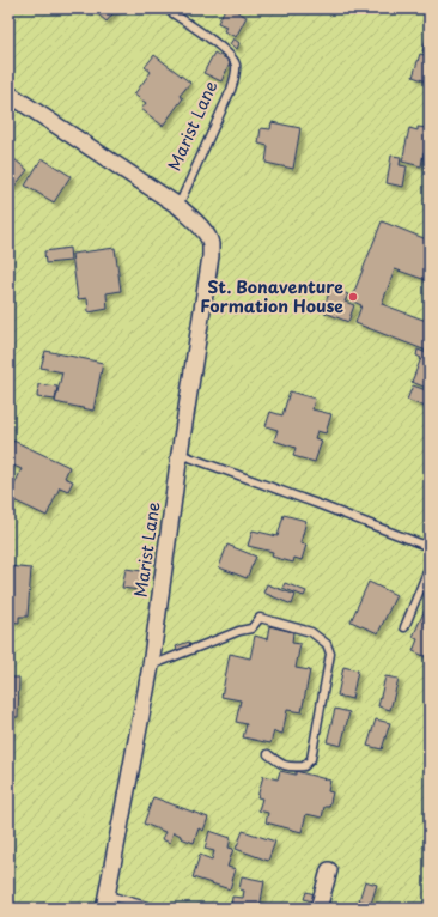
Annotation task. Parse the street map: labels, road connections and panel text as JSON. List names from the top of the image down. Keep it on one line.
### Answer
{"streets":{"street":["Marist Lane"]},"places":["St. Bonaventure Formation House"]}
